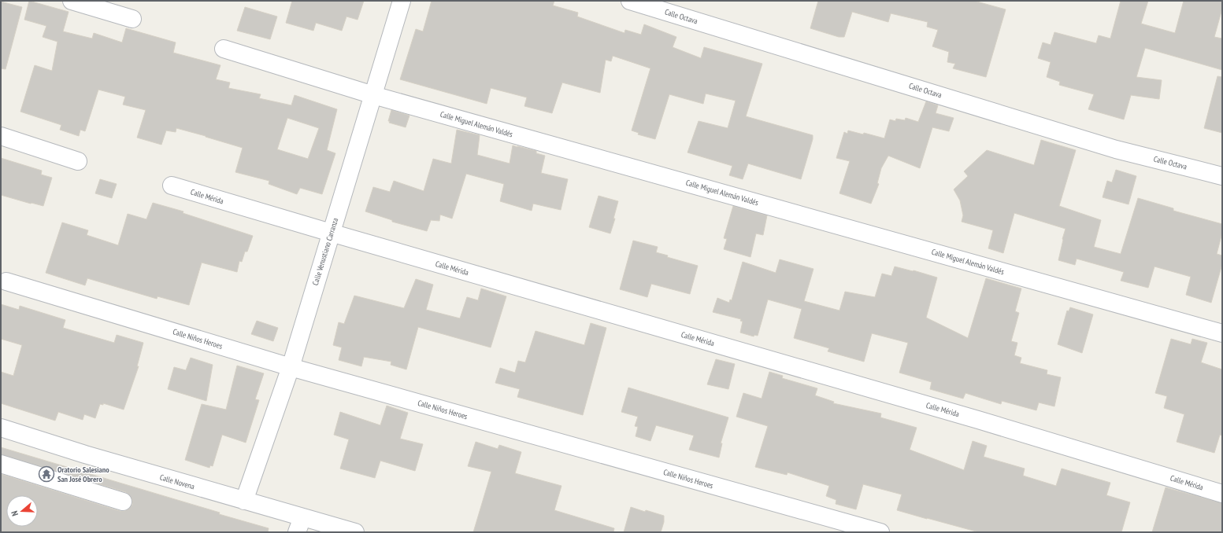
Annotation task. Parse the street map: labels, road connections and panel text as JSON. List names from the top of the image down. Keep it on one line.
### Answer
{"streets":{"street":["Calle Octava","Calle Miguel Alemán Valdés","Calle Mérida","Calle Venustiano Carranza","Calle Niños Heroes","Calle Novena"]},"crossings":[["Calle Miguel Alemán Valdés","Calle Venustiano Carranza"],["Calle Mérida","Calle Venustiano Carranza"],["Calle Venustiano Carranza","Calle Niños Heroes"],["Calle Venustiano Carranza","Calle Novena"]],"places":{"temple":["Oratorio Salesiano San José Obrero"]},"north":"left"}
